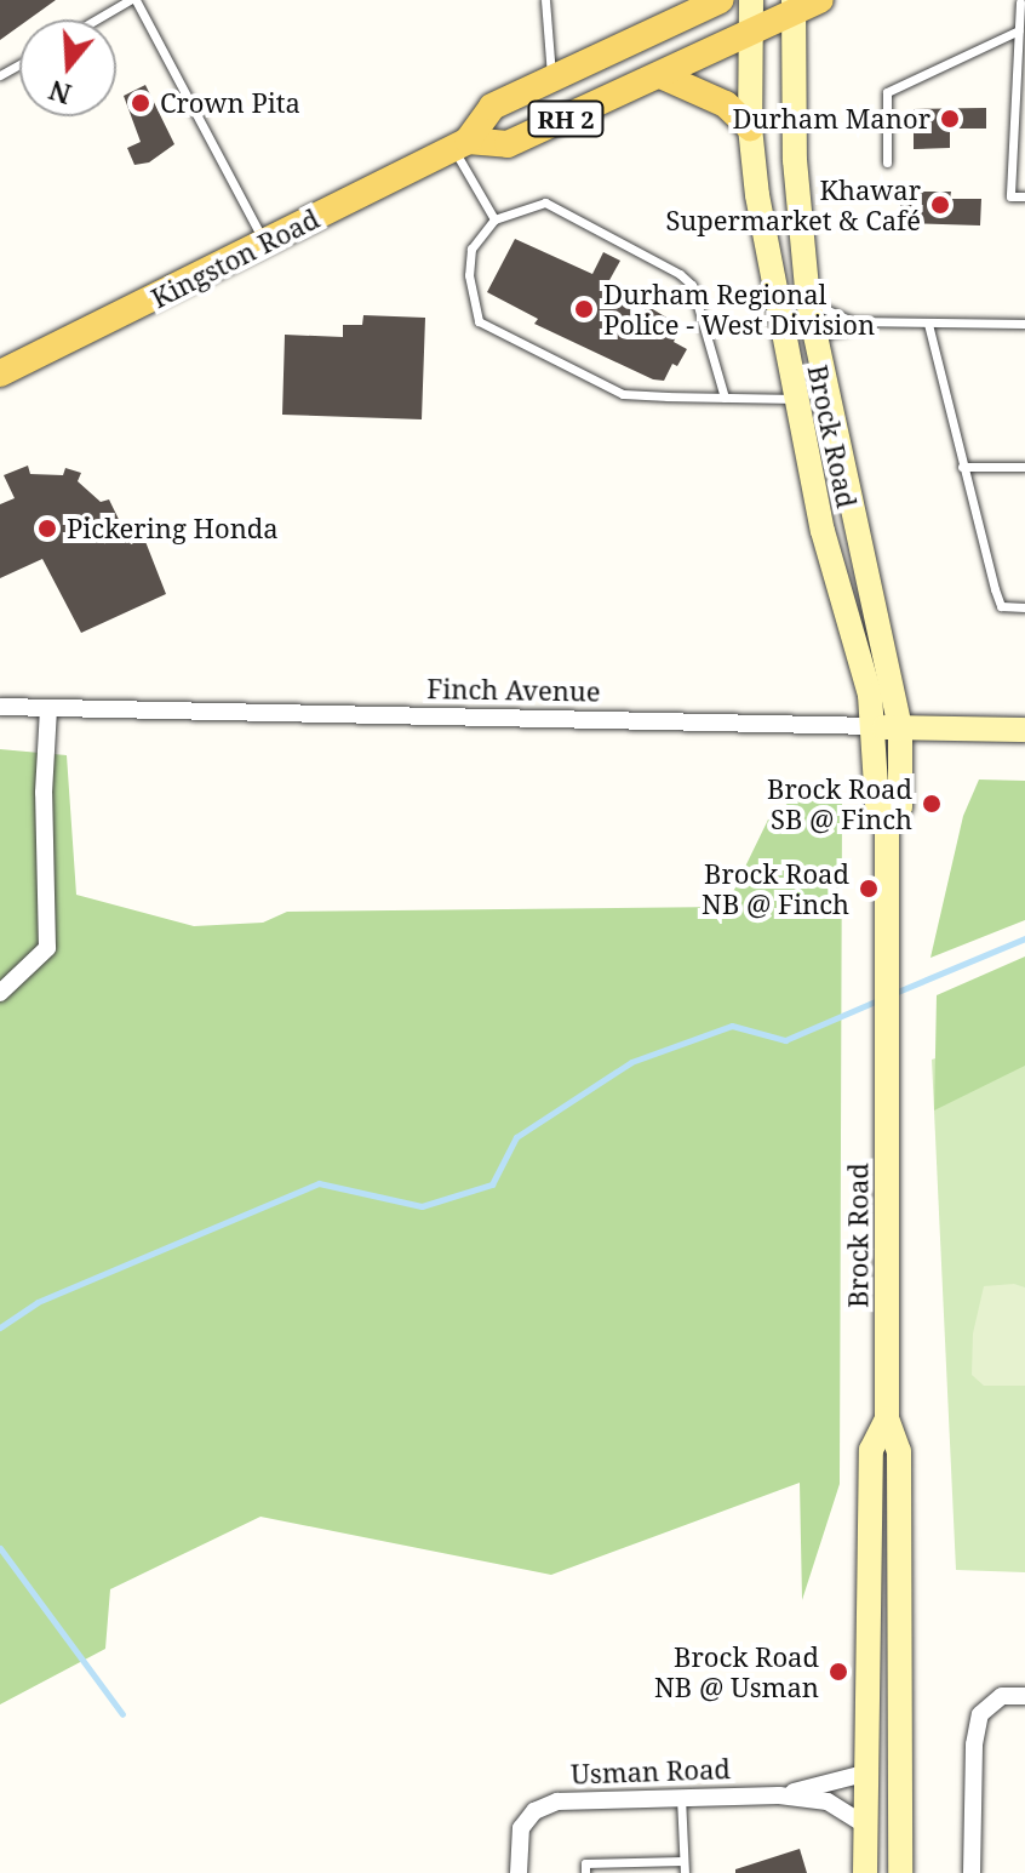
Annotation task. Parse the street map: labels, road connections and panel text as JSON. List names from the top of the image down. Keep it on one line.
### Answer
{"streets":{"main road":["RH 2","Kingston Road","Brock Road","Finch Avenue"],"street":["Usman Road"]},"crossings":[["Kingston Road","Brock Road"],["Brock Road","Finch Avenue"],["Brock Road","Usman Road"]],"places":["Crown Pita","Durham Manor","Khawar Supermarket & Café","Durham Regional Police - West Division","Pickering Honda","Brock Road SB @ Finch","Brock Road NB @ Finch","Brock Road NB @ Usman"],"north":"bottom"}
